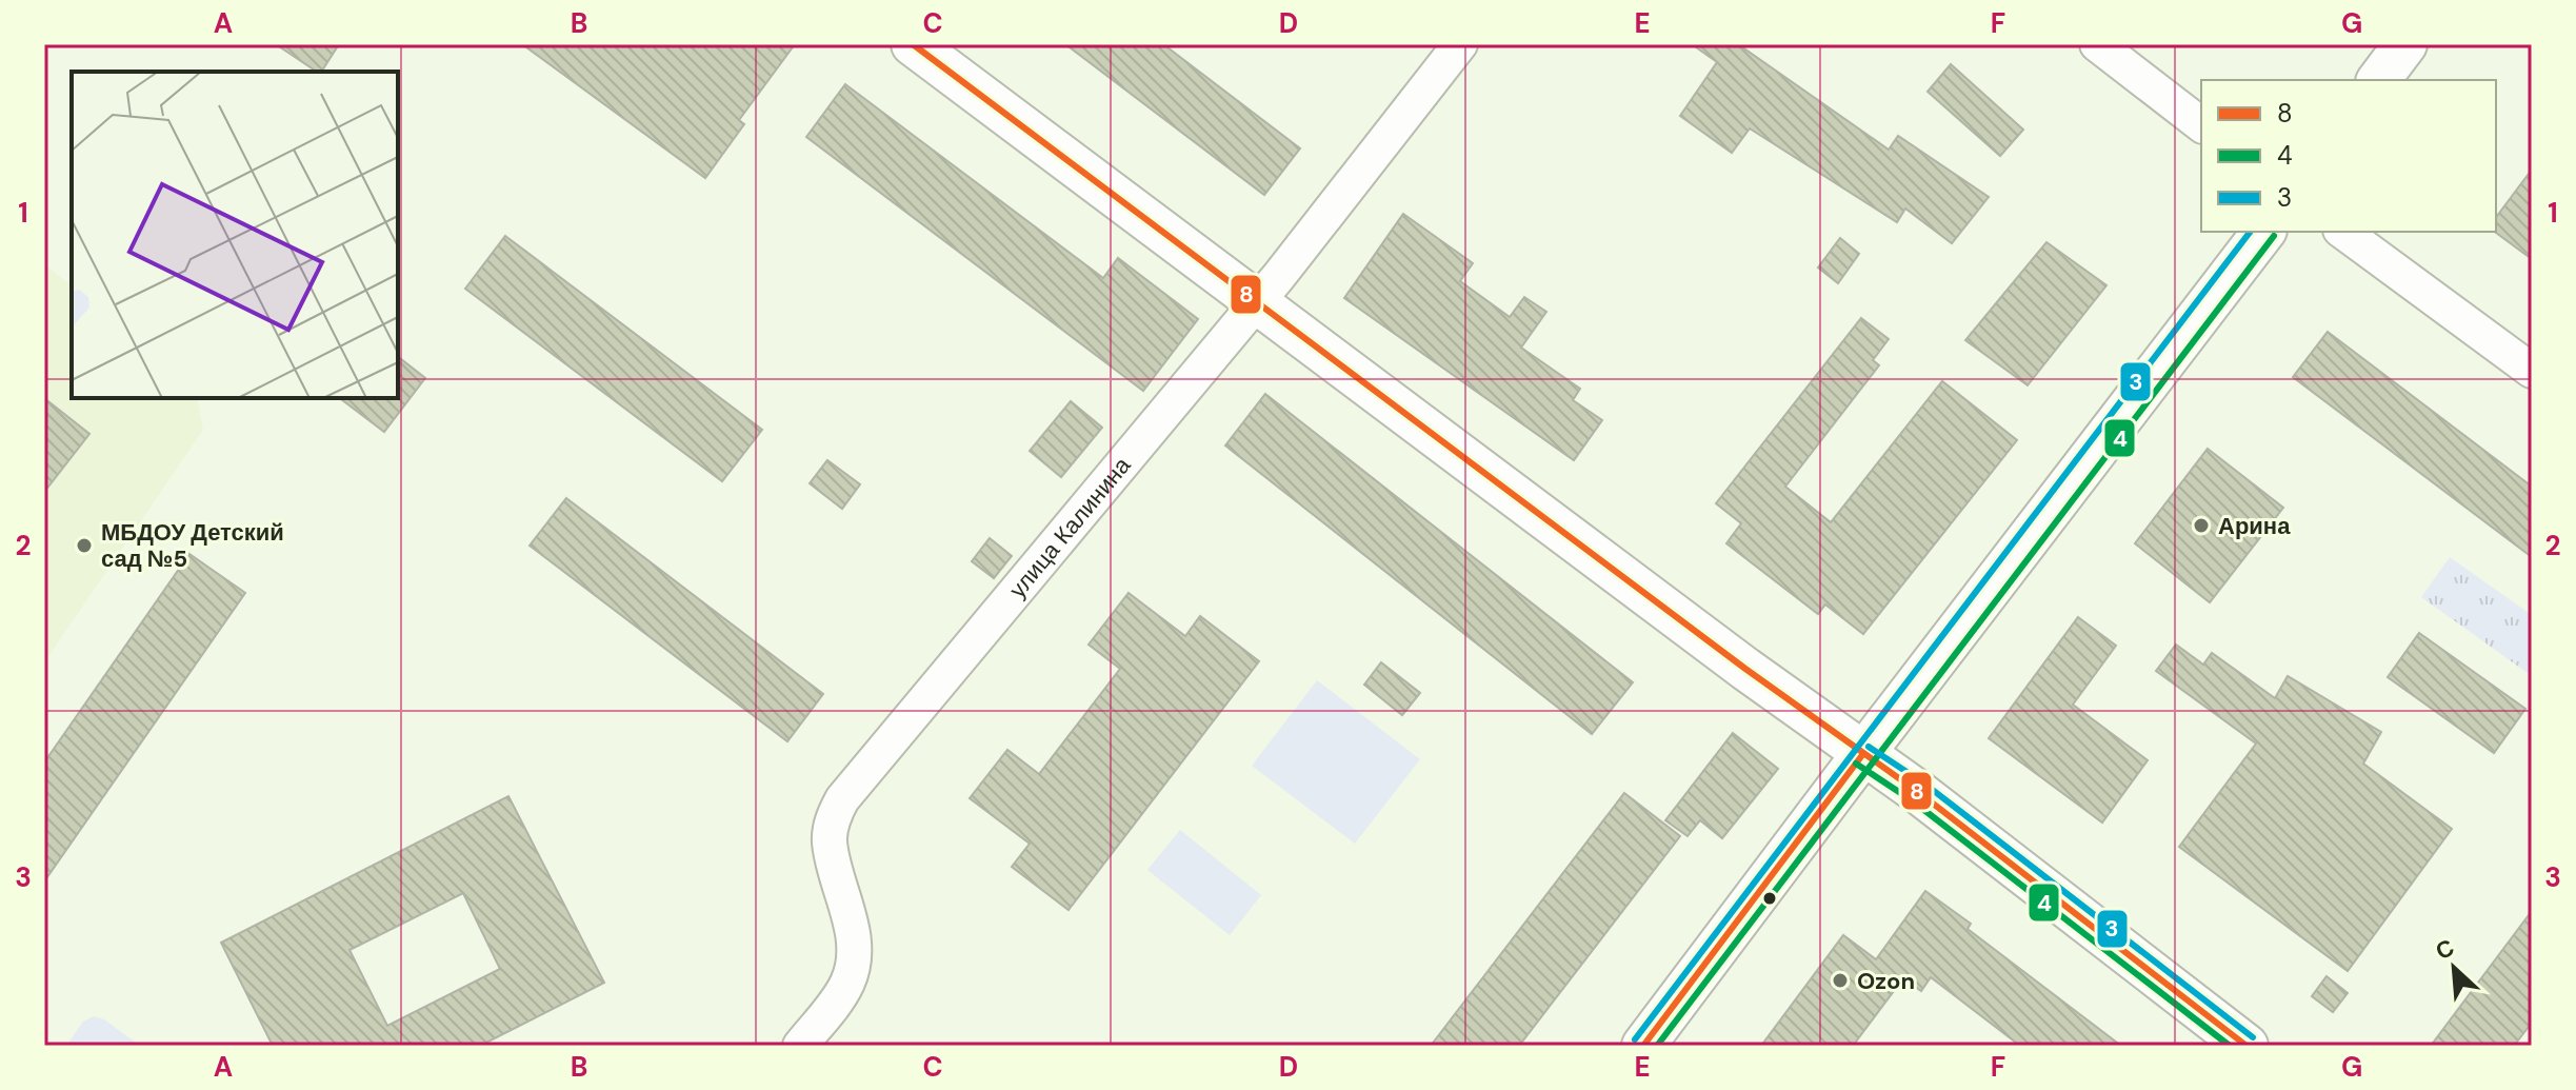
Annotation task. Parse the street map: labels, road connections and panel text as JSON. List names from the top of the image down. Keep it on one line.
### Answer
{"streets":{"street":["улица Калинина"]},"places":["Арина","МБДОУ Детский сад №5","Ozon"],"lines":["transit line 8","transit line 3","transit line 4"],"legend":["8","4","3"],"north":"top left","grid":{"columns":["A","B","C","D","E","F","G"],"rows":["1","2","3"]}}
